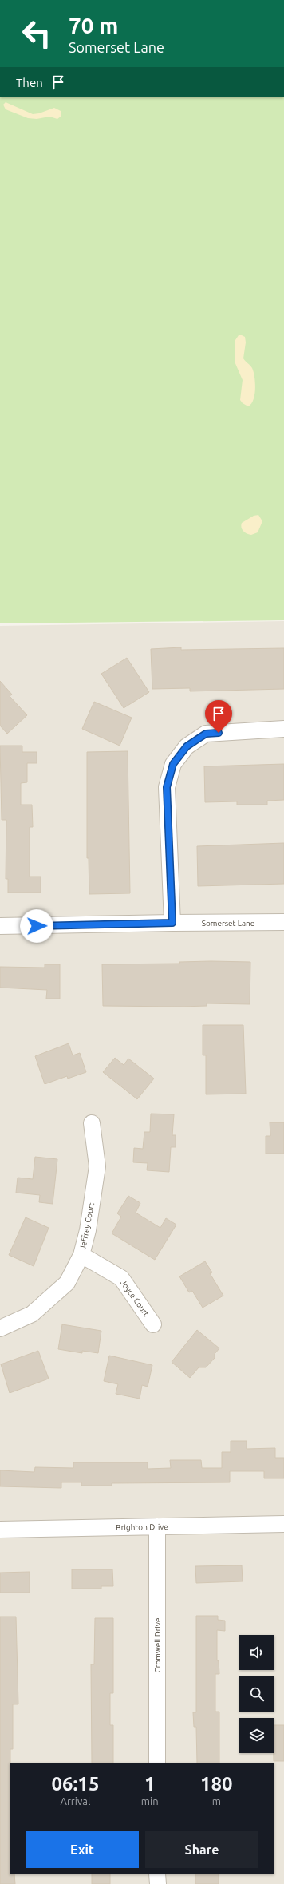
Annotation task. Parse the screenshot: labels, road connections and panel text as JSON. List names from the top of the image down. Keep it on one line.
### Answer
{"streets":{"street":["Somerset Lane","Jeffrey Court","Joyce Court","Brighton Drive","Cromwell Drive"]},"crossings":[["Jeffrey Court","Joyce Court"],["Brighton Drive","Cromwell Drive"]],"page":{"turn":["70 m","Somerset Lane"],"then":"Then","eta":["06:15","Arrival","1","min","180","m"],"buttons":["Exit","Share"]}}
